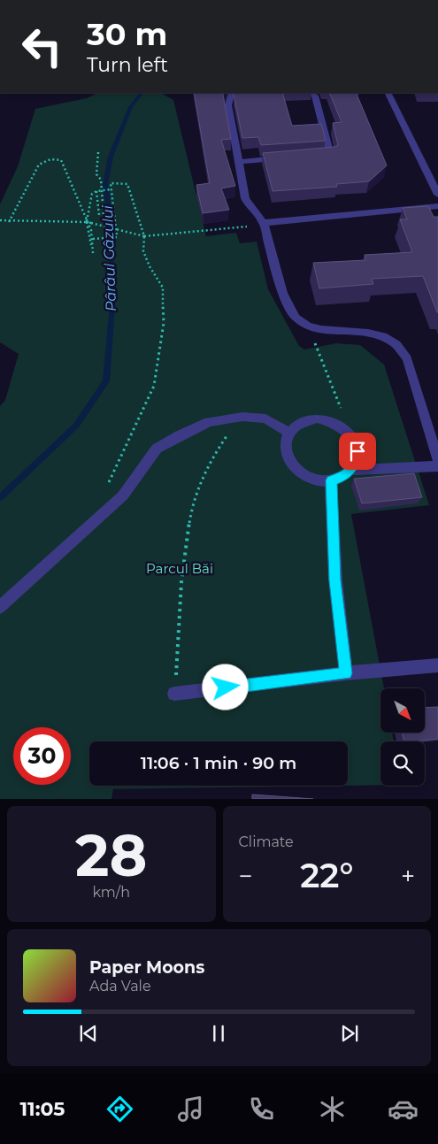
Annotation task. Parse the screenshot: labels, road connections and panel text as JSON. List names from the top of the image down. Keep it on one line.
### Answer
{"water":["Pârâul Gâzului"],"parks":["Parcul Băi"],"north":"bottom right","page":{"turn":["30 m","Turn left"],"limit":"30","trip":"11:06 · 1 min · 90 m","tile":[["28","km/h"],"Climate"],"heat":["−","22°","+"],"song":["Paper Moons","Ada Vale"],"tabs":"11:05"}}
